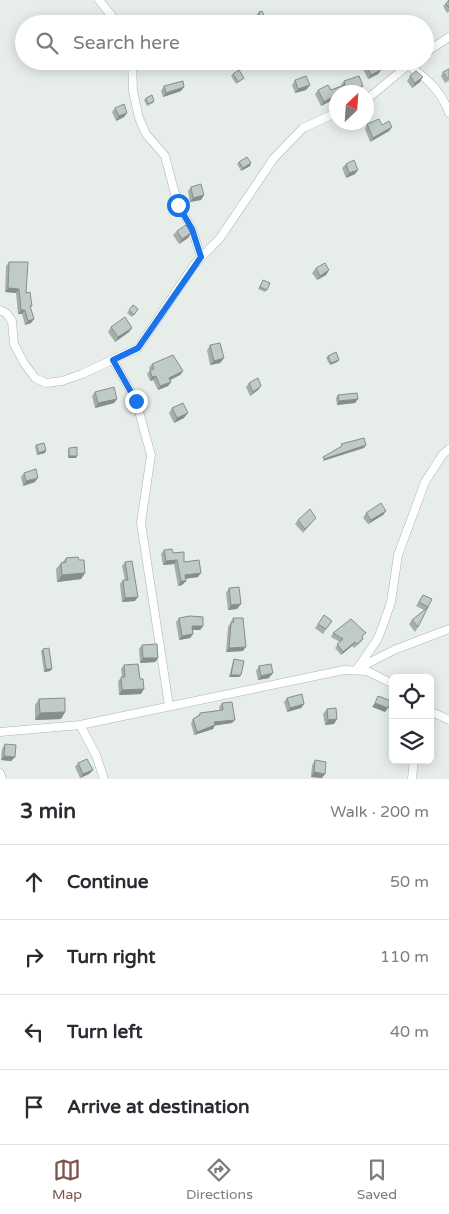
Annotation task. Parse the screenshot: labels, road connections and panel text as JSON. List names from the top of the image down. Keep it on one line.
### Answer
{"north":"top right","page":{"search":"Search here","heading":["3 min","Walk · 200 m"],"list":[["Continue","50 m"],["Turn right","110 m"],["Turn left","40 m"],"Arrive at destination"],"nav":["Map","Directions","Saved"]}}
